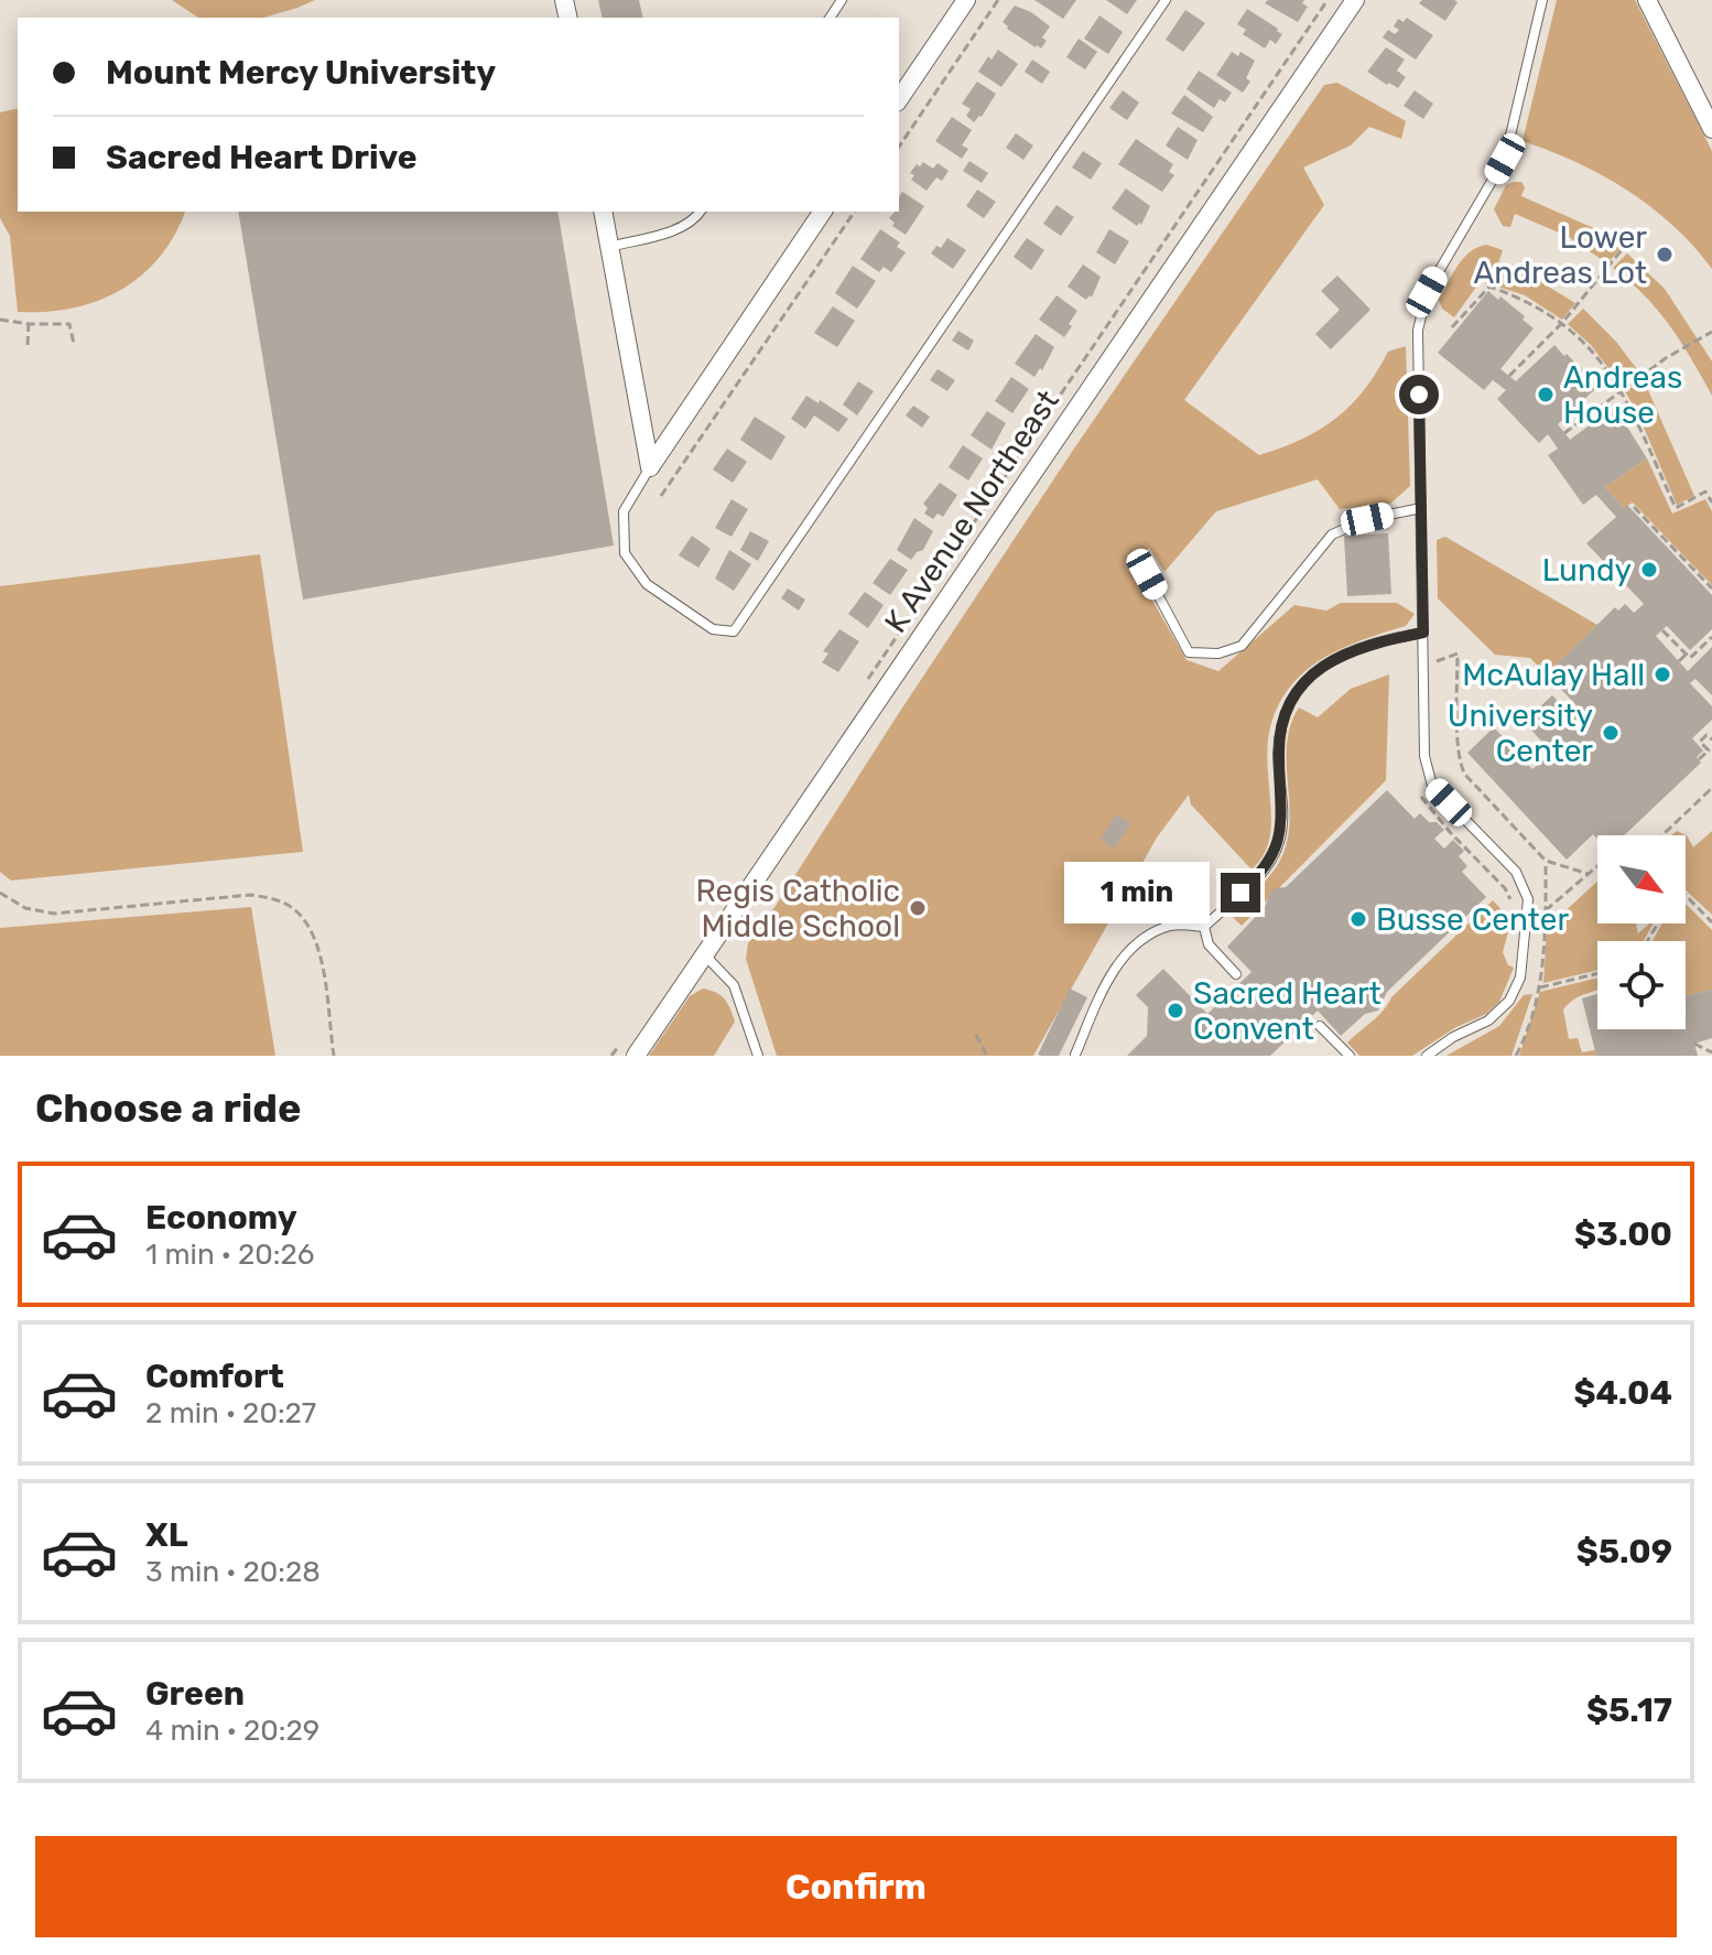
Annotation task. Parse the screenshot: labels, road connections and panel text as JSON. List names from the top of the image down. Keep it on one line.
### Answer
{"streets":{"street":["K Avenue Northeast"]},"places":["Lower Andreas Lot","Andreas House","Lundy","McAulay Hall","University Center","Regis Catholic Middle School","Busse Center","Sacred Heart Convent"],"north":"bottom right","page":{"banner":["Mount Mercy University","Sacred Heart Drive"],"bubble":"1 min","heading":"Choose a ride","list":[{"name":"Economy","note":"1 min · 20:26","value":"$3.00"},{"name":"Comfort","note":"2 min · 20:27","value":"$4.04"},{"name":"XL","note":"3 min · 20:28","value":"$5.09"},{"name":"Green","note":"4 min · 20:29","value":"$5.17"}],"buttons":"Confirm"}}
